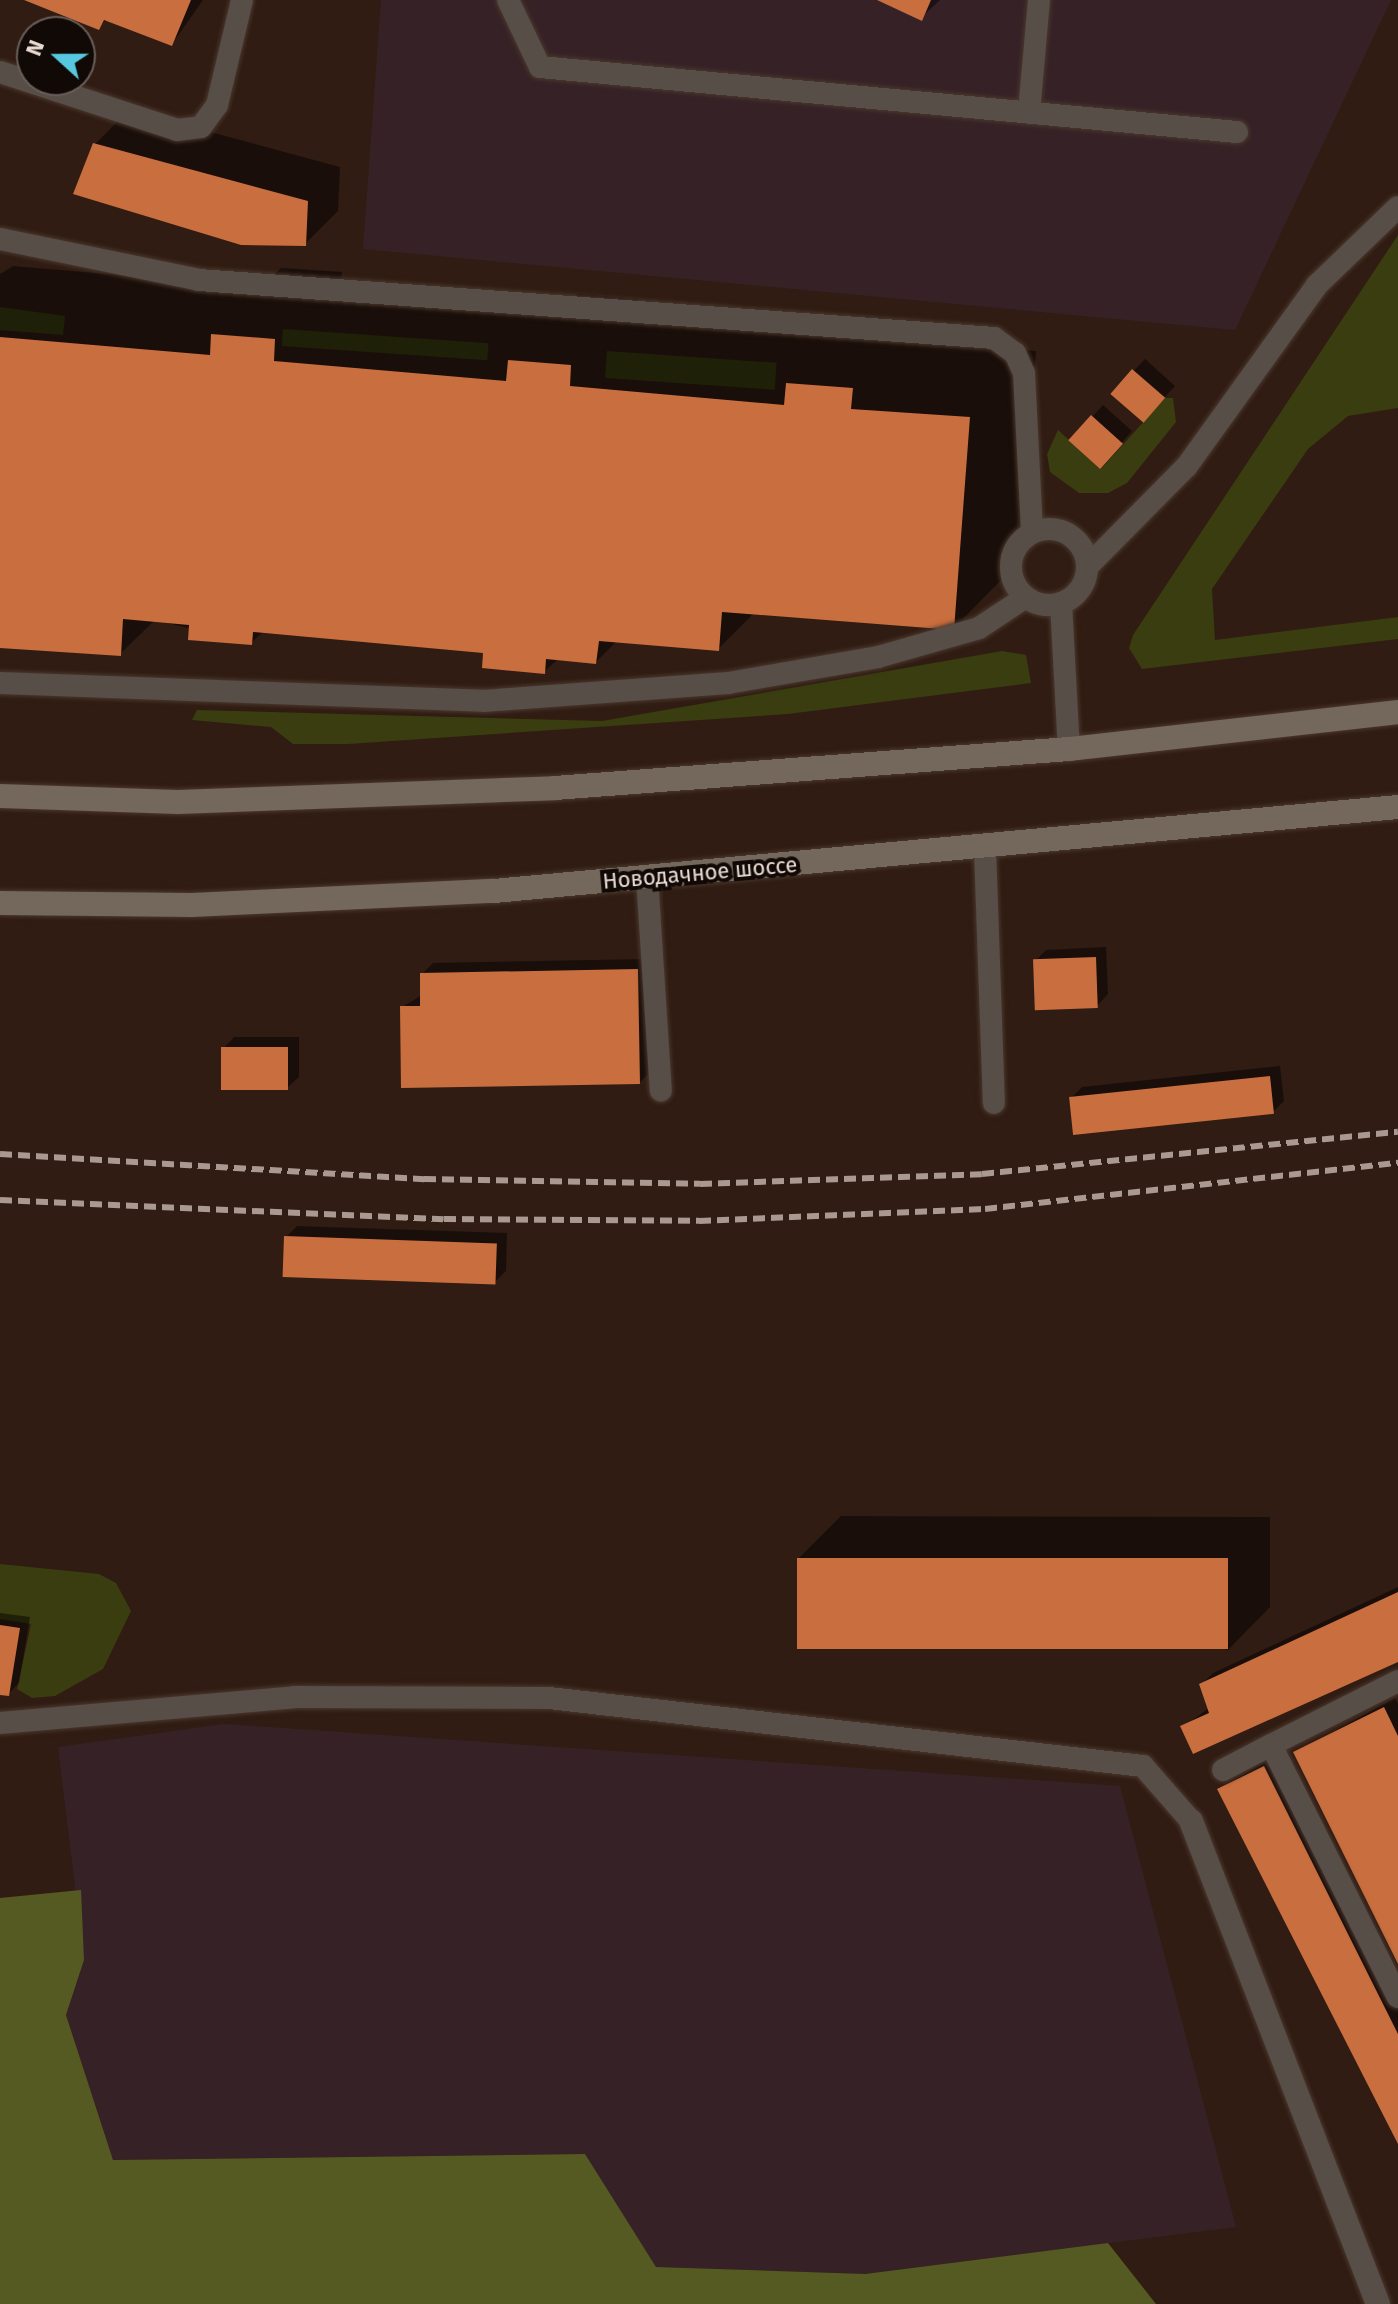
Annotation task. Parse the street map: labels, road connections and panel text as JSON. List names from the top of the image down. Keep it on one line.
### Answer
{"streets":{"main road":["Новодачное шоссе"]},"north":"left"}
